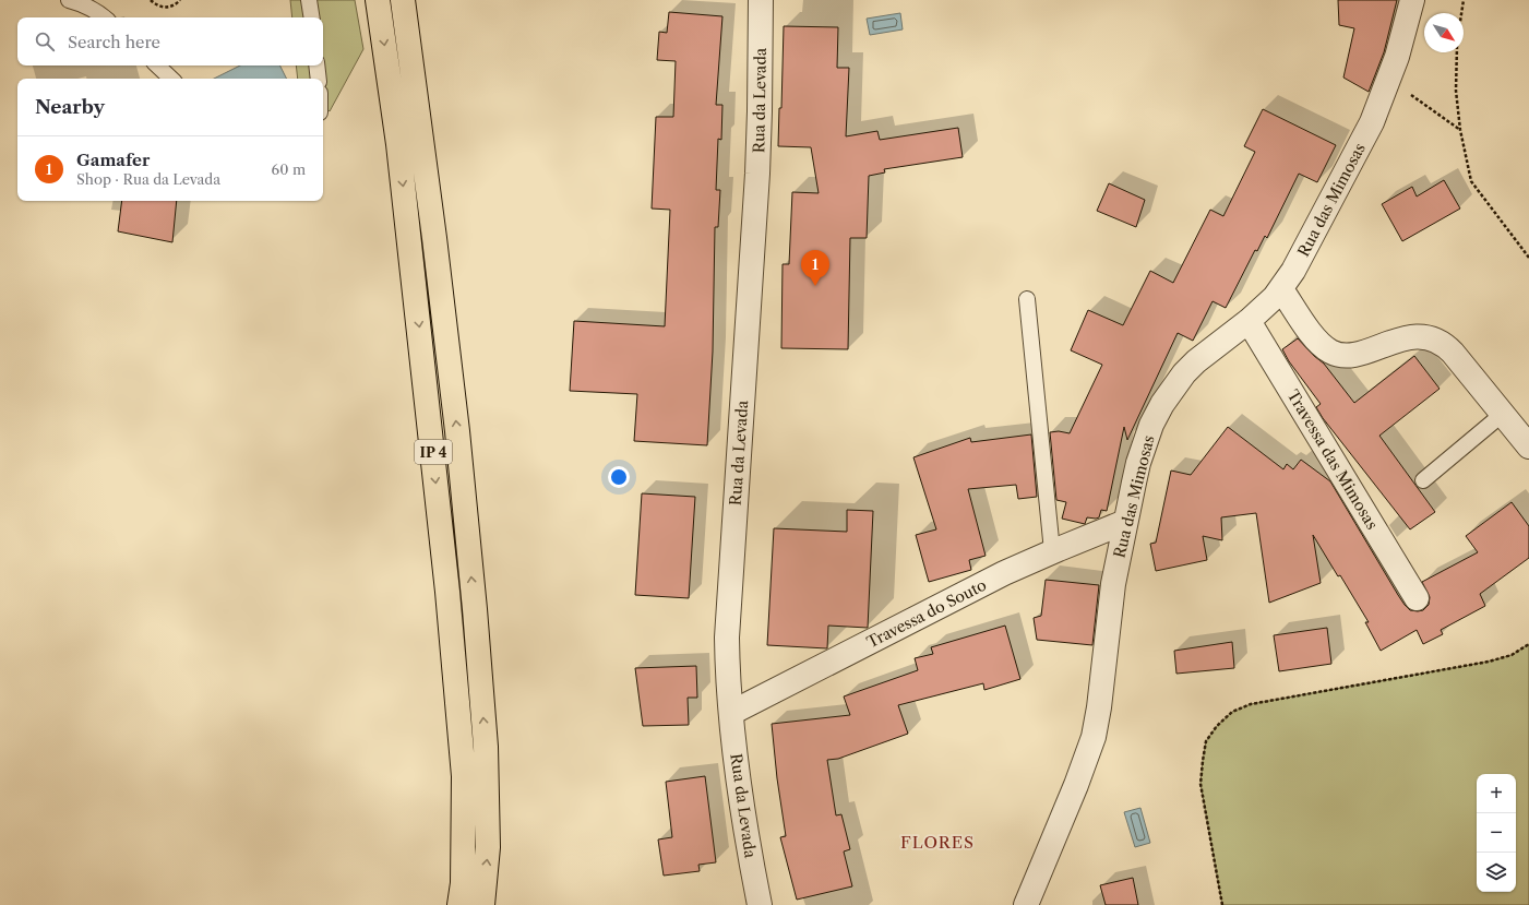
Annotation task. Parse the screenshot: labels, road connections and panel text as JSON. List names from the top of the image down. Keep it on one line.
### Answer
{"streets":{"highway":["IP 4"],"street":["Rua da Levada","Rua das Mimosas","Travessa das Mimosas","Travessa do Souto"]},"crossings":[["Rua da Levada","Travessa do Souto"],["Rua das Mimosas","Travessa das Mimosas"],["Rua das Mimosas","Travessa do Souto"]],"districts":["FLORES"],"north":"bottom right","page":{"search":"Search here","heading":"Nearby","list":[{"mark":"1","name":"Gamafer","note":"Shop · Rua da Levada","value":"60 m"}],"pins":"1","map_buttons":["+","−"]}}
